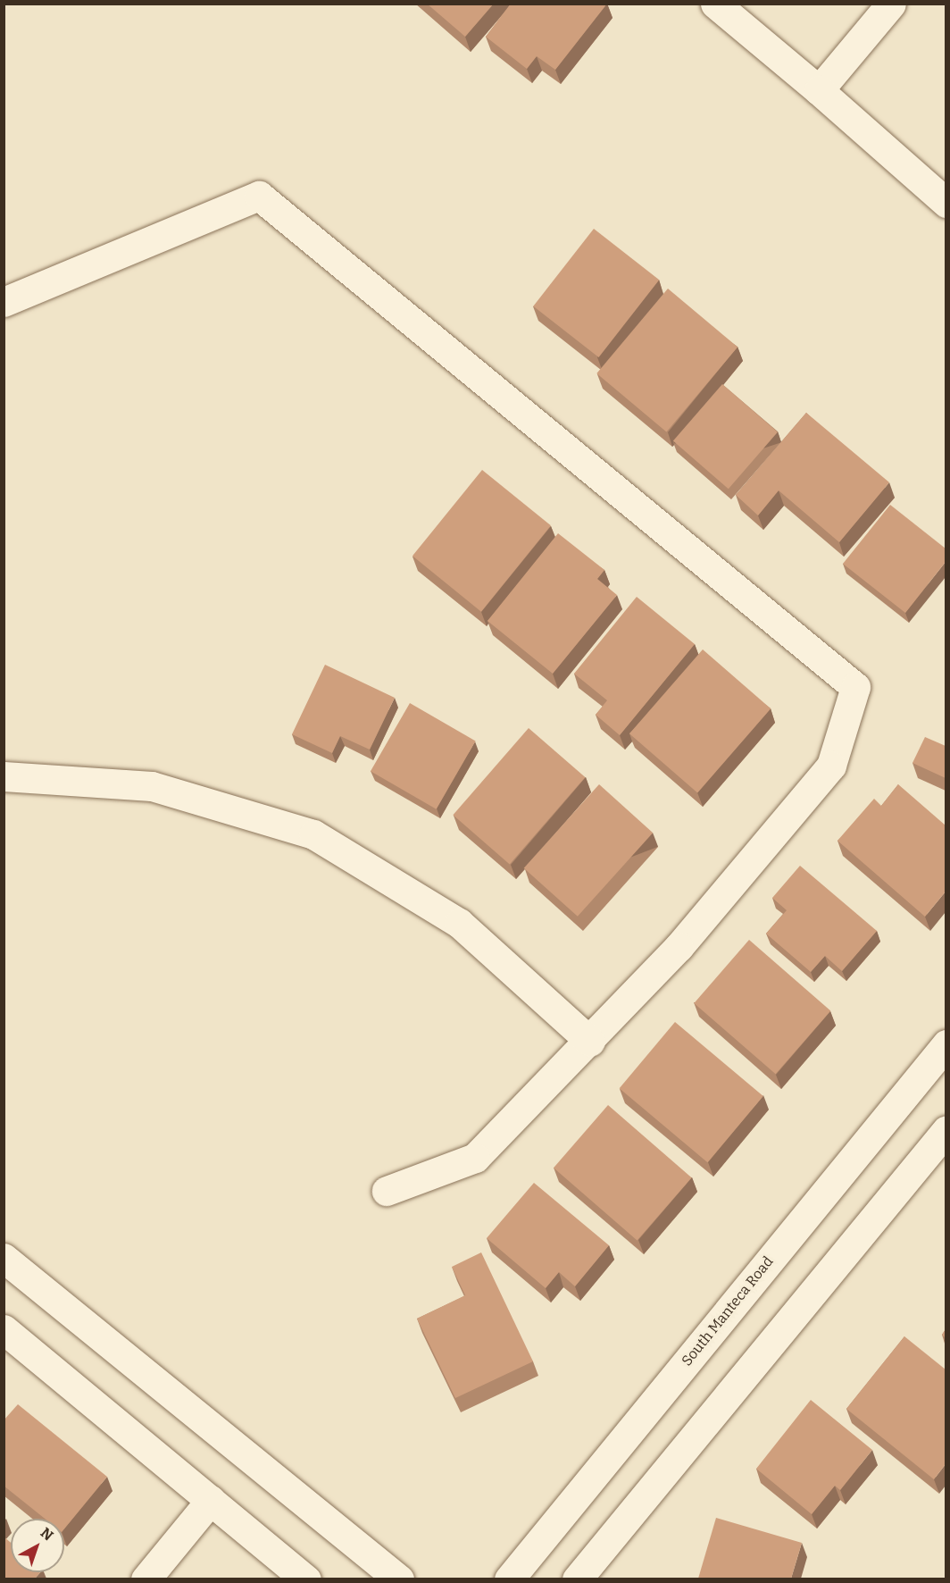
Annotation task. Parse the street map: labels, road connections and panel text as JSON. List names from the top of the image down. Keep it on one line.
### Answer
{"streets":{"street":["South Manteca Road"]},"north":"top right"}
